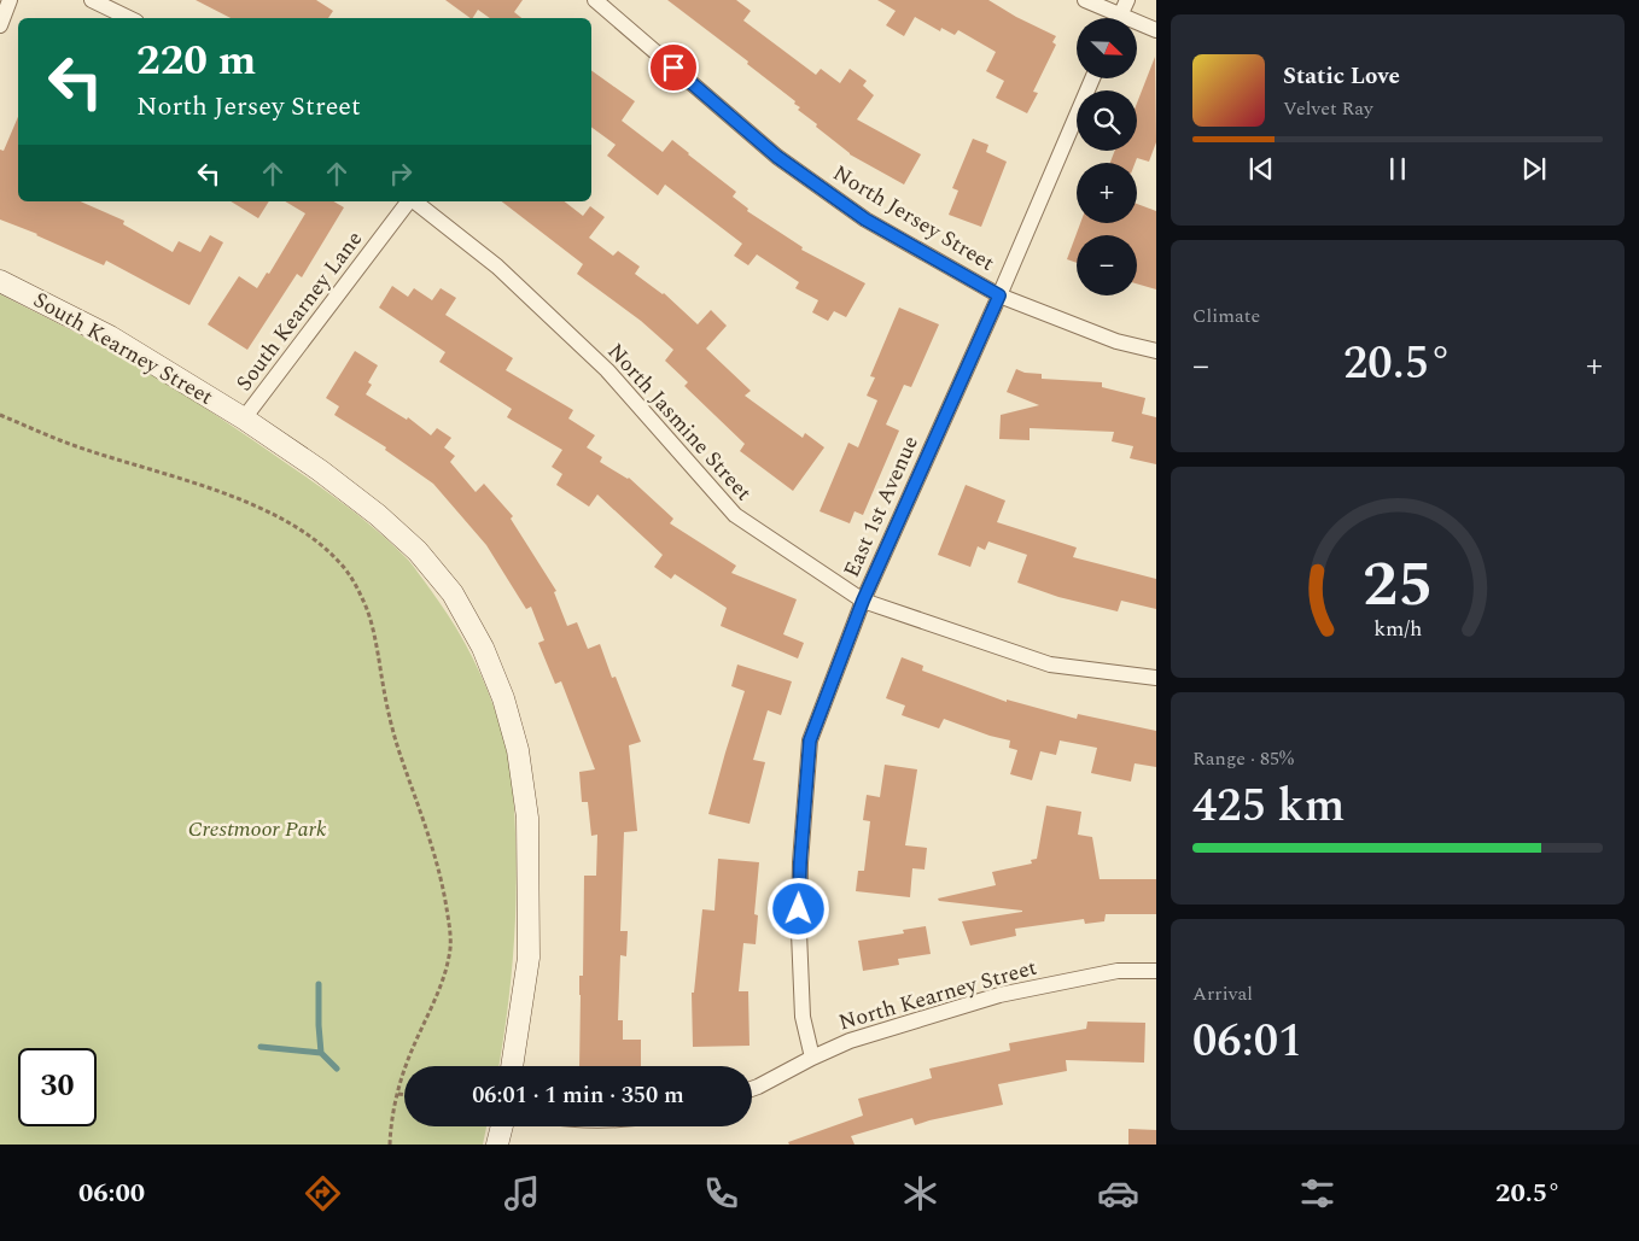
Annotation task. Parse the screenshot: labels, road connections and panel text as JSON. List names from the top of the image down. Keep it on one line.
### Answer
{"streets":{"street":["North Jersey Street","South Kearney Lane","South Kearney Street","North Jasmine Street","East 1st Avenue","North Kearney Street"]},"crossings":[["North Jersey Street","East 1st Avenue"],["South Kearney Lane","South Kearney Street"],["North Jasmine Street","East 1st Avenue"],["East 1st Avenue","North Kearney Street"]],"parks":["Crestmoor Park"],"north":"bottom right","page":{"map_buttons":["+","−"],"turn":["220 m","North Jersey Street"],"song":["Static Love","Velvet Ray"],"tile":["Climate",["Range · 85%","425 km"],["Arrival","06:01"]],"heat":["−","20.5°","+"],"limit":"30","trip":"06:01 · 1 min · 350 m","tabs":["06:00","20.5°"],"gauge":["25","km/h"]}}
